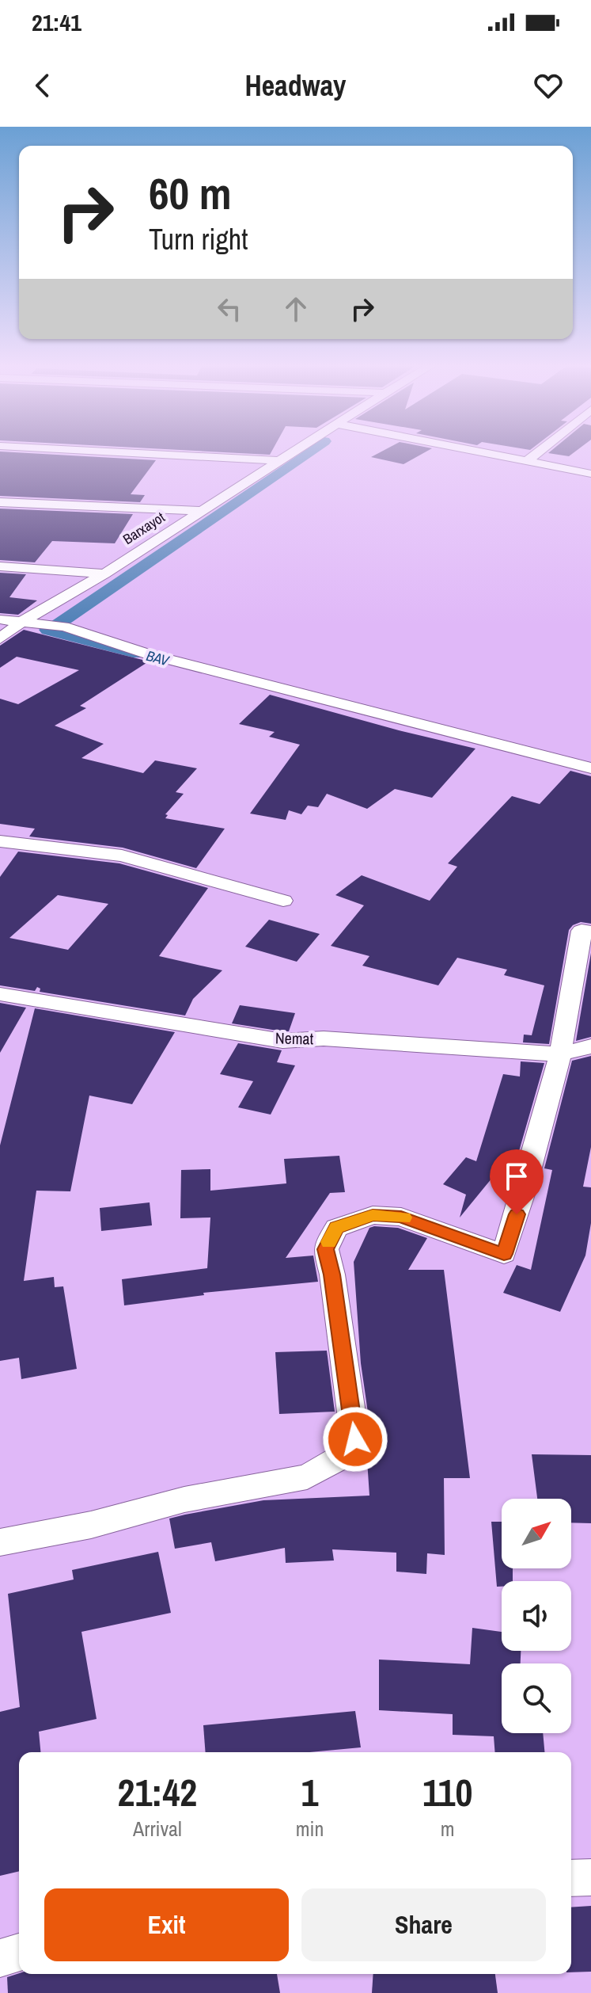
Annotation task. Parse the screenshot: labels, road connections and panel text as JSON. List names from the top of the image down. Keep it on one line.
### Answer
{"streets":{"street":["Barxayot","Nemat"]},"water":["BAV"],"north":"top right","page":{"status":"21:41","header":"Headway","turn":["60 m","Turn right"],"eta":["21:42","Arrival","1","min","110","m"],"buttons":["Exit","Share"]}}
